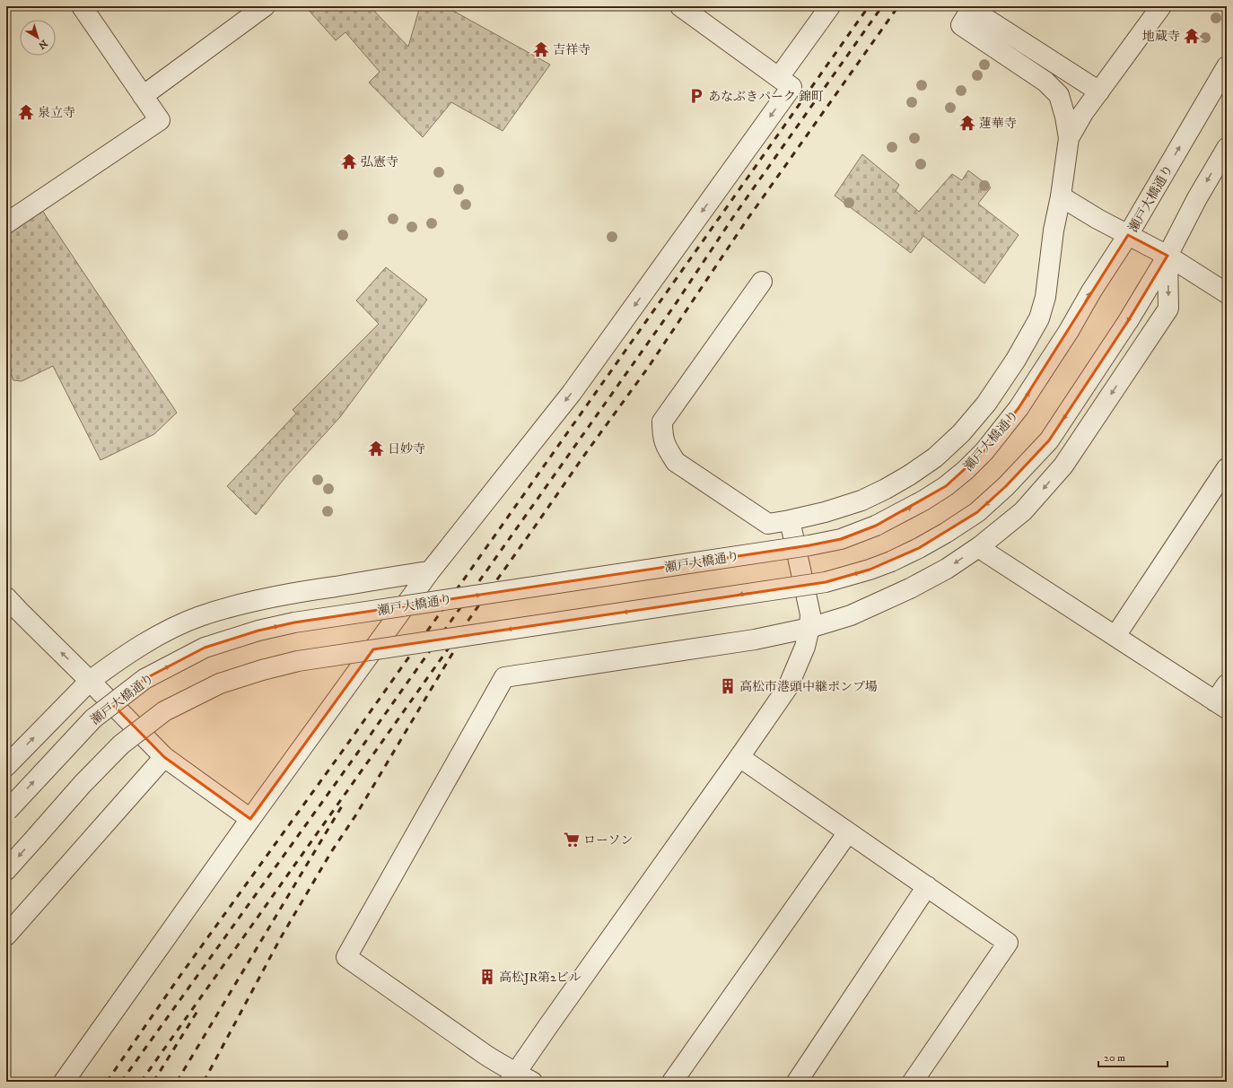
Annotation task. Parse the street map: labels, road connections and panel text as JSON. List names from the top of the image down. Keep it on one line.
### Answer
{"streets":{"street":["瀬戸大橋通り"]},"places":{"temple":["地蔵寺","吉祥寺","泉立寺","蓮華寺","弘憲寺","日妙寺"],"parking":["あなぶきパーク 錦町"],"building":["高松市港頭中継ポンプ場","高松JR第2ビル"],"supermarket":["ローソン"]},"scale_bar":"20 m","north":"bottom right"}
